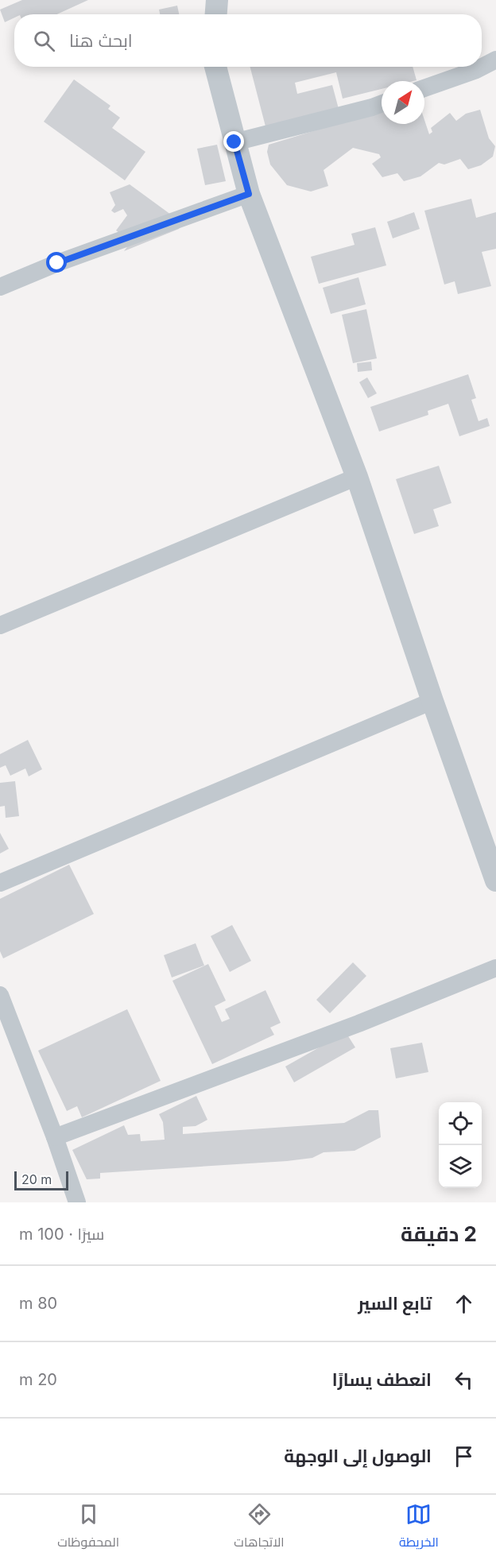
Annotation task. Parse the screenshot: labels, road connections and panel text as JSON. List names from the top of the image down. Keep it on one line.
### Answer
{"scale_bar":"20 m","north":"top right","page":{"search":"ابحث هنا","scale":"20 m","heading":["2 دقيقة","سيرًا · 100 m"],"list":[["تابع السير","80 m"],["انعطف يسارًا","20 m"],"الوصول إلى الوجهة"],"nav":["الخريطة","الاتجاهات","المحفوظات"]}}
